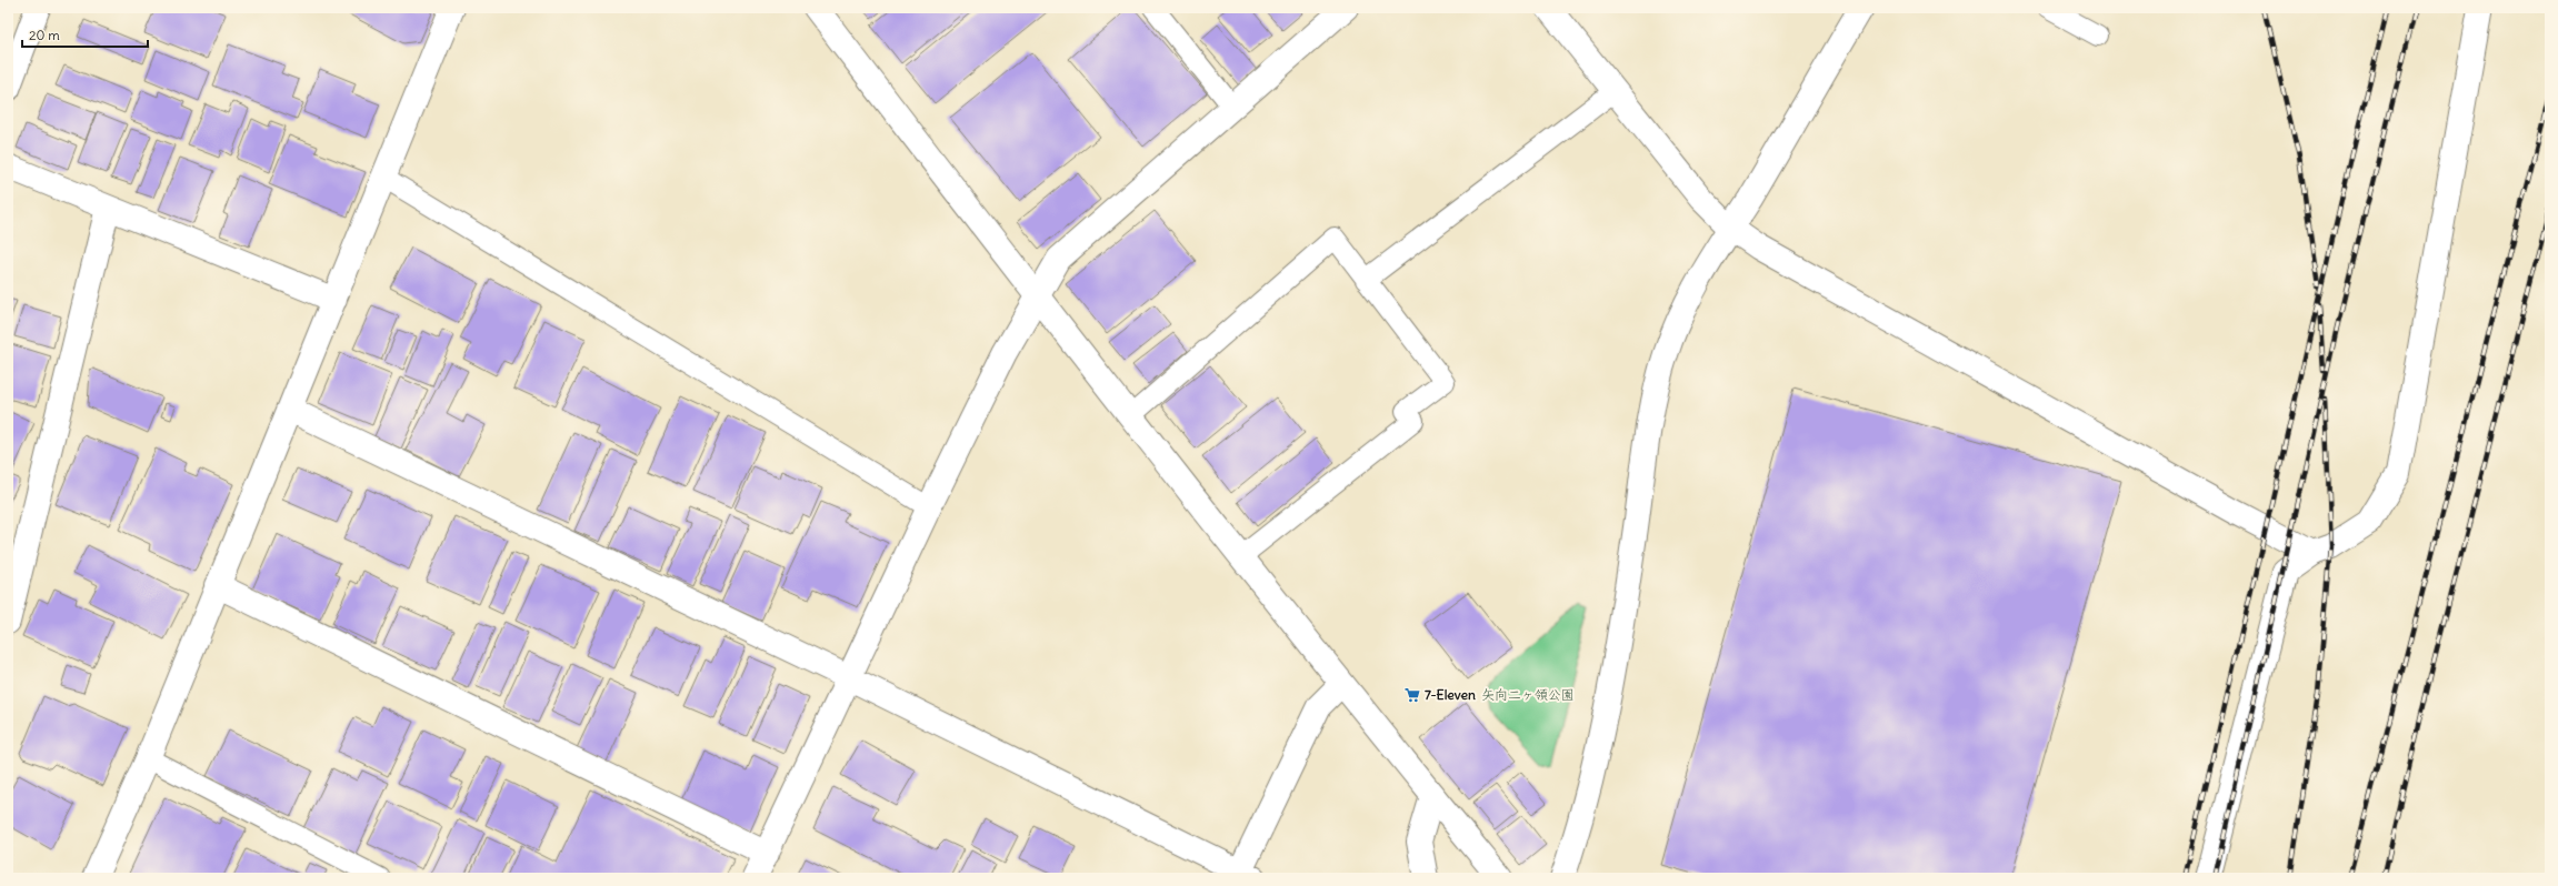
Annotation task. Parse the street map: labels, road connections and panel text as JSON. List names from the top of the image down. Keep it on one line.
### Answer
{"parks":["矢向二ヶ領公園"],"places":{"supermarket":["7-Eleven"]},"scale_bar":"20 m"}
